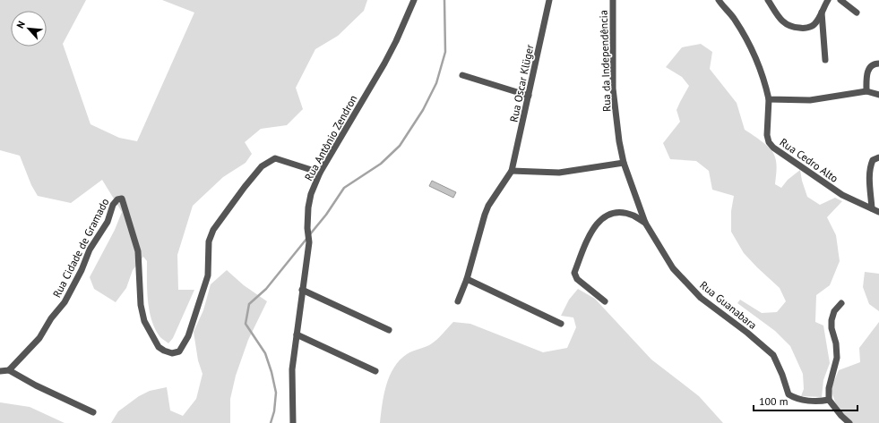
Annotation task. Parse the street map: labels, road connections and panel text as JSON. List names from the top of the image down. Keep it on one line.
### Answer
{"streets":{"street":["Rua da Independência","Rua Oscar Klüger","Rua Antônio Zendron","Rua Cedro Alto","Rua Cidade de Gramado","Rua Guanabara"]},"crossings":[["Rua da Independência","Rua Guanabara"],["Rua Antônio Zendron","Rua Cidade de Gramado"]],"scale_bar":"100 m","north":"top left"}
